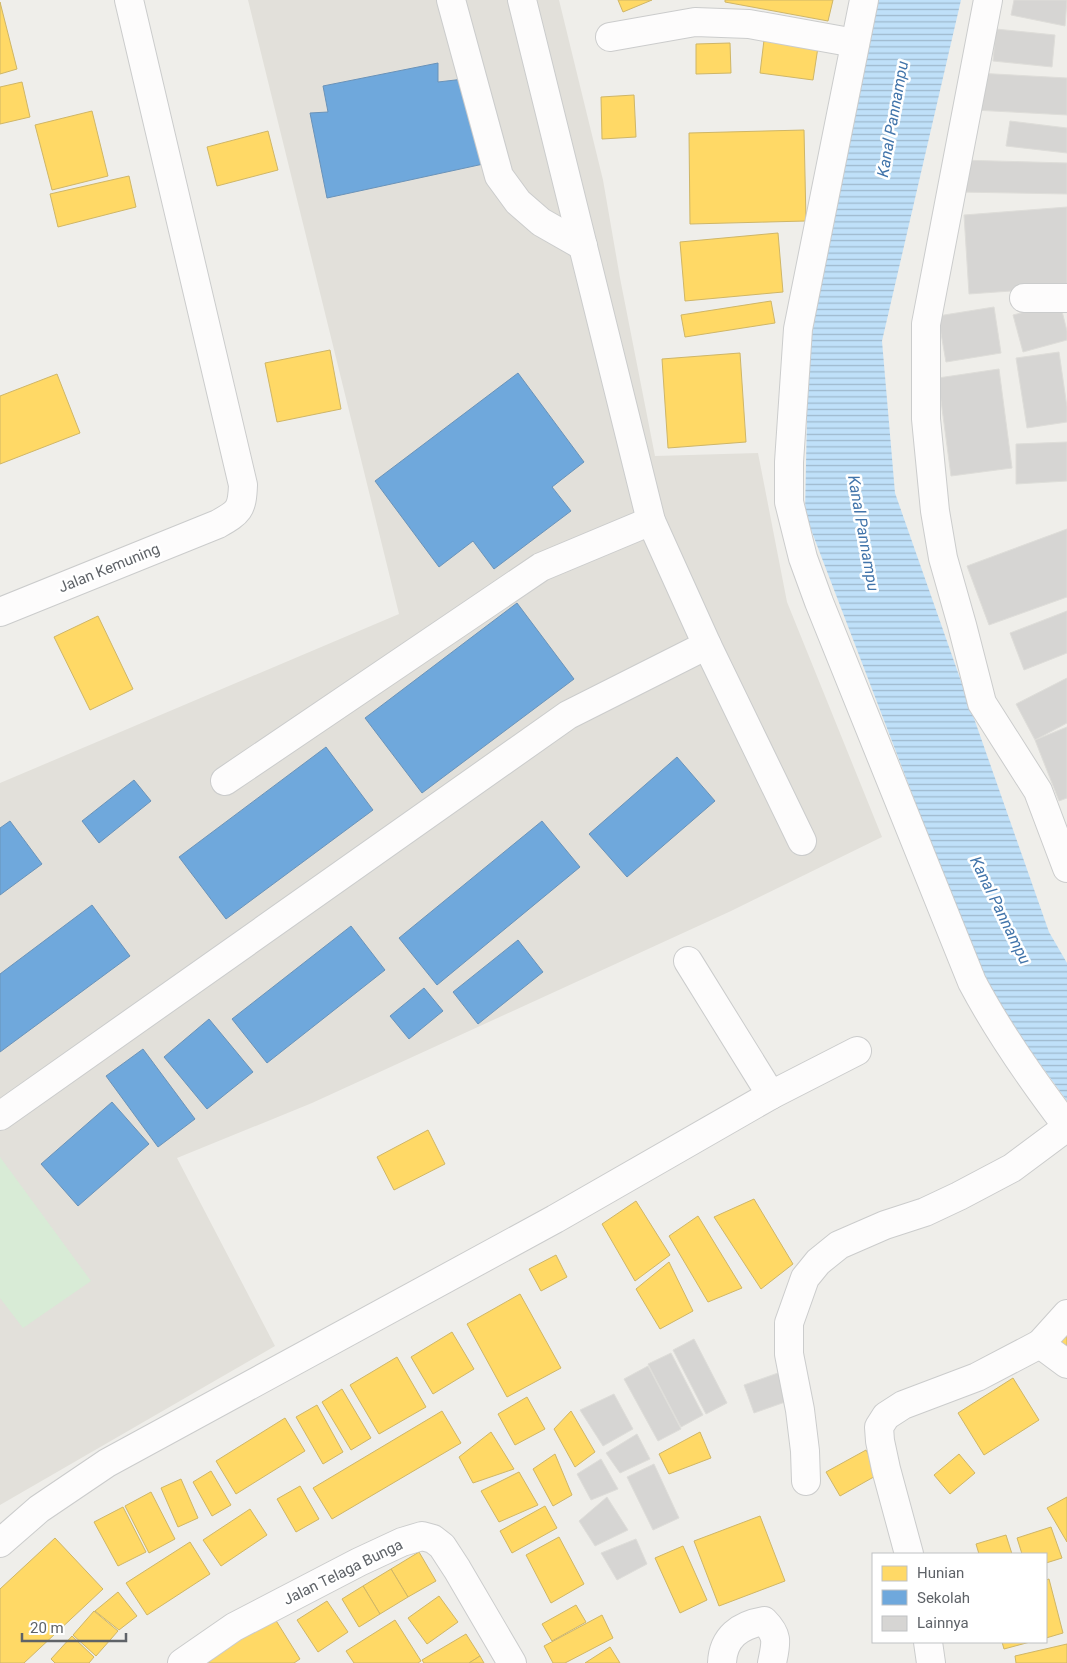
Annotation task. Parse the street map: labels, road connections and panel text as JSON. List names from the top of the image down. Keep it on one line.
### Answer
{"streets":{"street":["Jalan Kemuning","Jalan Telaga Bunga"]},"water":["Kanal Pannampu"],"legend":["Hunian","Sekolah","Lainnya"],"scale_bar":"20 m"}
